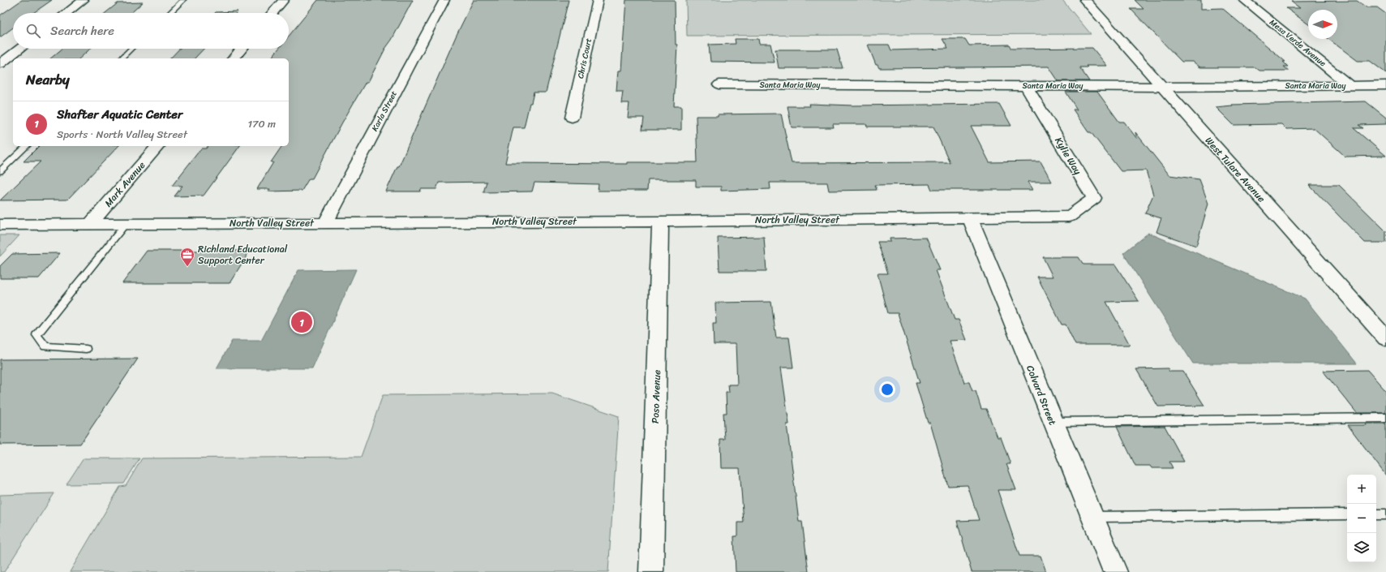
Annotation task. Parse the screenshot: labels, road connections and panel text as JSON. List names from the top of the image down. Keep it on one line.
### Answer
{"streets":{"street":["Mesa Verde Avenue","Chris Court","Santa Maria Way","Karla Street","Kylie Way","West Tulare Avenue","Mark Avenue","North Valley Street","Colvard Street","Poso Avenue"]},"crossings":[["Mesa Verde Avenue","Santa Maria Way"],["Santa Maria Way","Kylie Way"],["Santa Maria Way","West Tulare Avenue"],["Karla Street","North Valley Street"],["Kylie Way","North Valley Street"],["Mark Avenue","North Valley Street"],["North Valley Street","Colvard Street"],["North Valley Street","Poso Avenue"]],"places":{"office":["Richland Educational Support Center"]},"north":"right","page":{"search":"Search here","heading":"Nearby","list":[{"mark":"1","name":"Shafter Aquatic Center","note":"Sports · North Valley Street","value":"170 m"}],"pins":"1","map_buttons":["+","−"]}}
